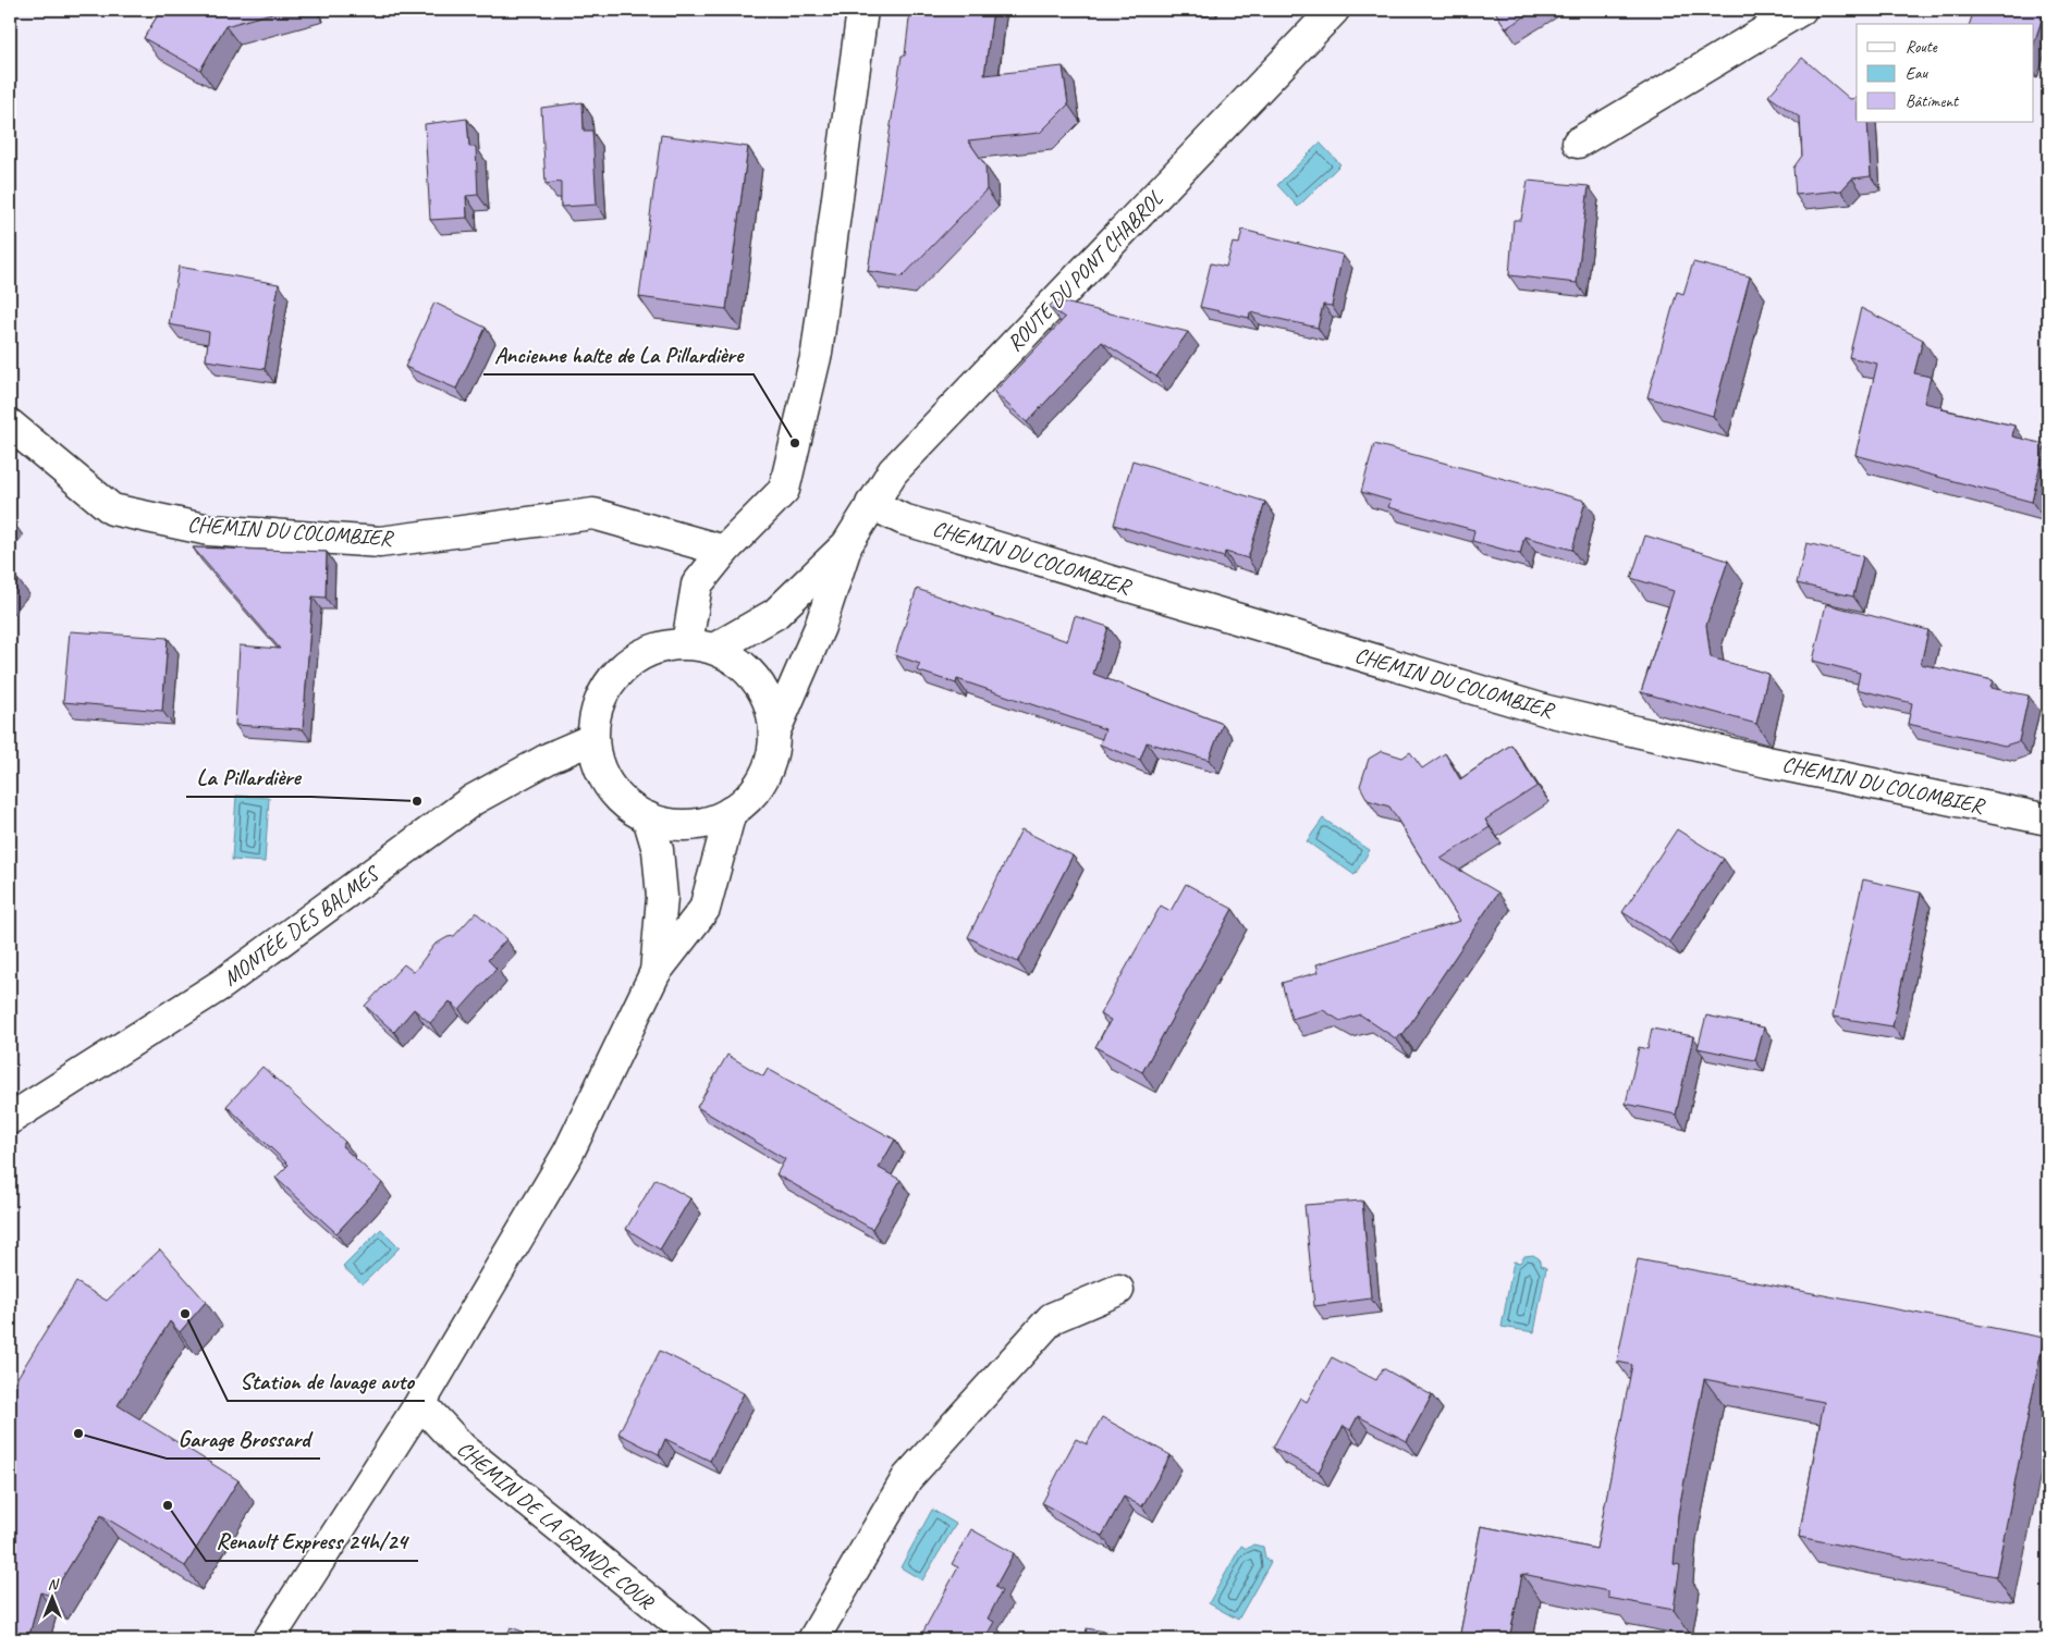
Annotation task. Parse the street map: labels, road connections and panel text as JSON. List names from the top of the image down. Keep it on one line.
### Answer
{"streets":{"street":["ROUTE DU PONT CHABROL","CHEMIN DU COLOMBIER","MONTÉE DES BALMES","CHEMIN DE LA GRANDE COUR"]},"crossings":[["ROUTE DU PONT CHABROL","CHEMIN DU COLOMBIER"],["ROUTE DU PONT CHABROL","MONTÉE DES BALMES"]],"places":["Ancienne halte de La Pillardière","La Pillardière","Station de lavage auto","Garage Brossard","Renault Express 24h/24"],"legend":["Route","Eau","Bâtiment"],"north":"top"}
